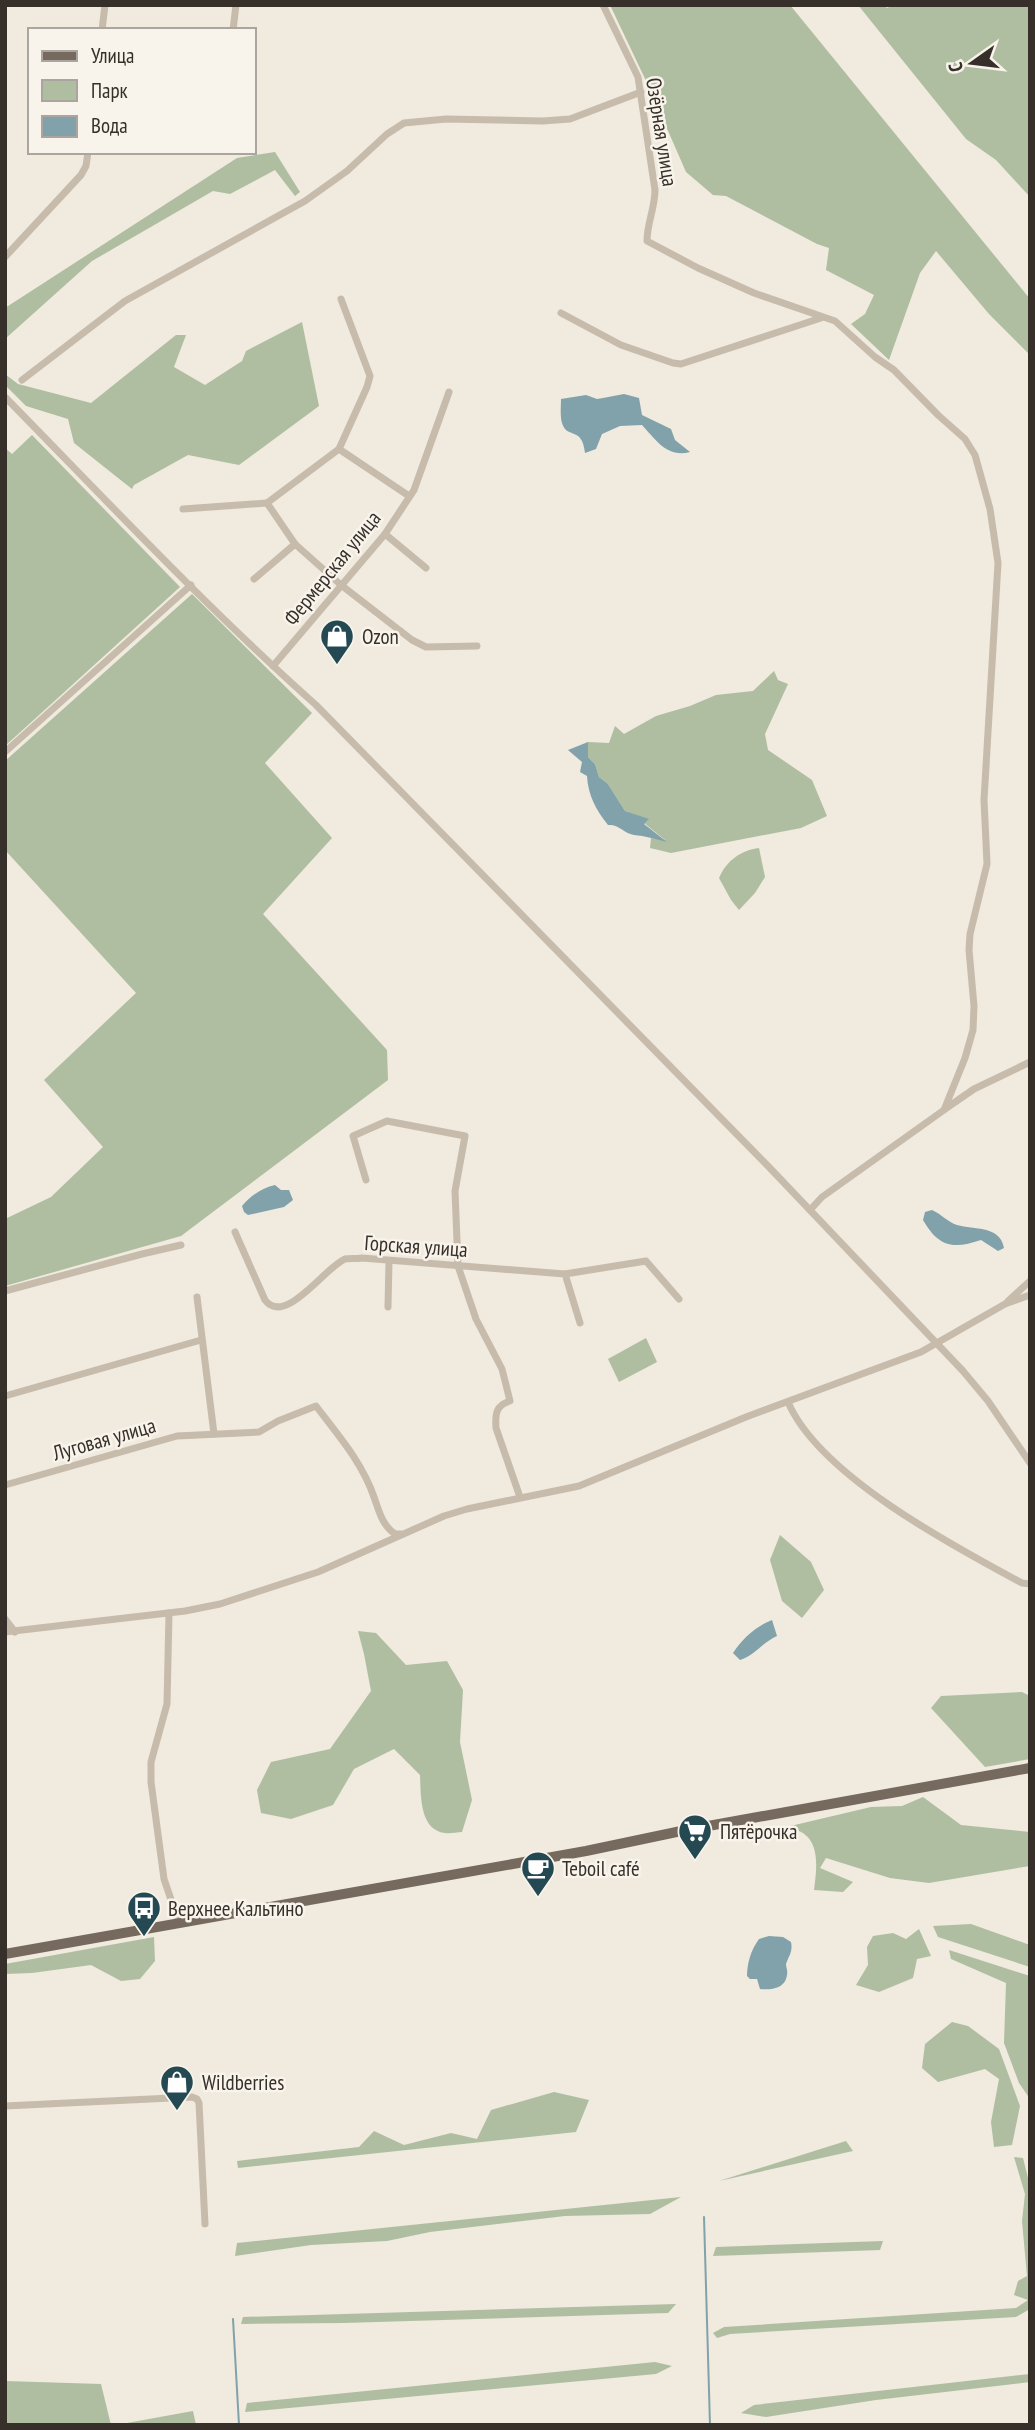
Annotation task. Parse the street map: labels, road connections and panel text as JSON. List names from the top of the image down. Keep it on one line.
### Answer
{"streets":{"street":["Озёрная улица","Фермерская улица","Горская улица","Луговая улица"]},"places":{"shop":["Ozon","Wildberries"],"supermarket":["Пятёрочка"],"cafe":["Teboil café"],"bus stop":["Верхнее Кальтино"]},"legend":["Улица","Парк","Вода"],"north":"left"}
